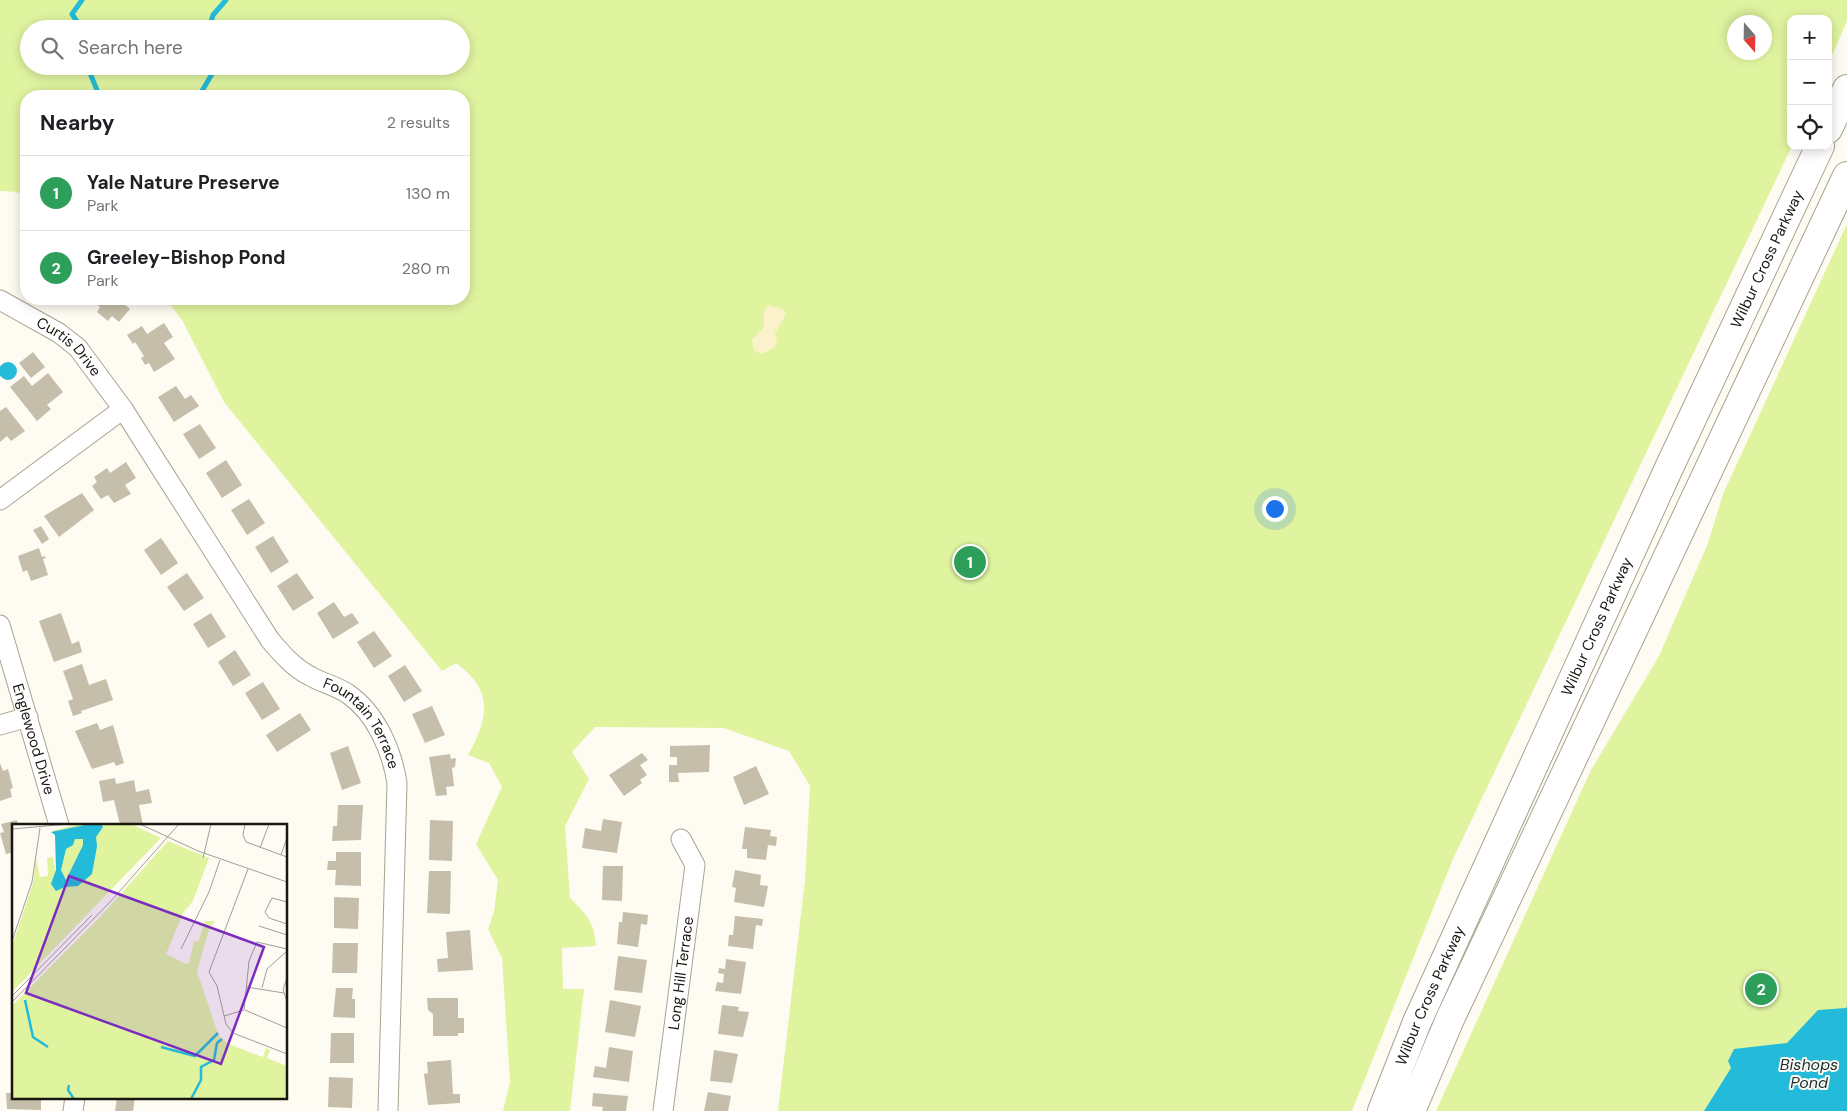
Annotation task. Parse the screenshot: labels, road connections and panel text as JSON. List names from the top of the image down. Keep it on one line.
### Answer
{"streets":{"highway":["Wilbur Cross Parkway"],"street":["Curtis Drive","Fountain Terrace","Englewood Drive","Long Hill Terrace"]},"crossings":[["Curtis Drive","Fountain Terrace"]],"water":["Bishops Pond"],"north":"bottom","page":{"map_buttons":["+","−"],"search":"Search here","heading":["Nearby","2 results"],"list":[{"mark":"1","name":"Yale Nature Preserve","note":"Park","value":"130 m"},{"mark":"2","name":"Greeley-Bishop Pond","note":"Park","value":"280 m"}],"pins":["1","2"]}}
